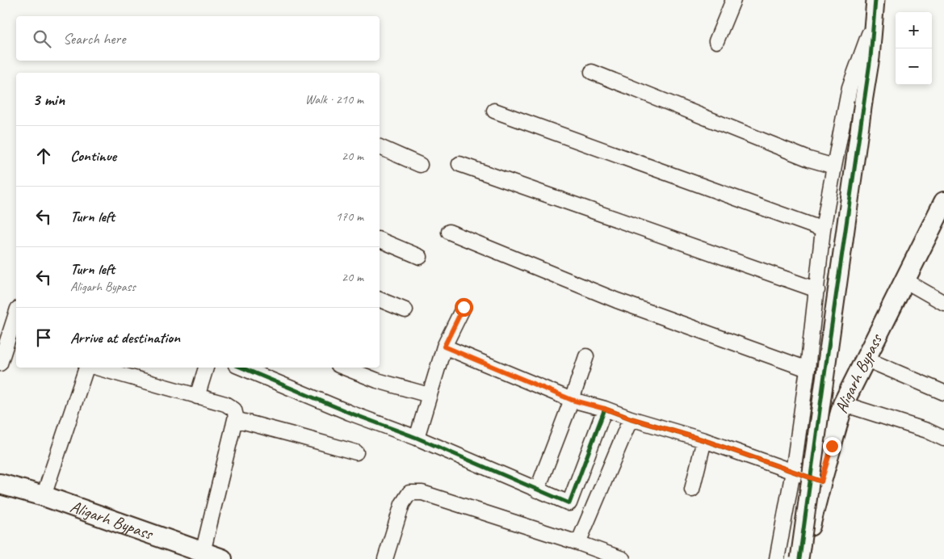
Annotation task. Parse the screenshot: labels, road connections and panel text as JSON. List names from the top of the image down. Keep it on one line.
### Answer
{"streets":{"main road":["Aligarh Bypass"]},"page":{"map_buttons":["+","−"],"search":"Search here","heading":["3 min","Walk · 210 m"],"list":[["Continue","20 m"],["Turn left","170 m"],["Turn left","Aligarh Bypass","20 m"],"Arrive at destination"]}}
